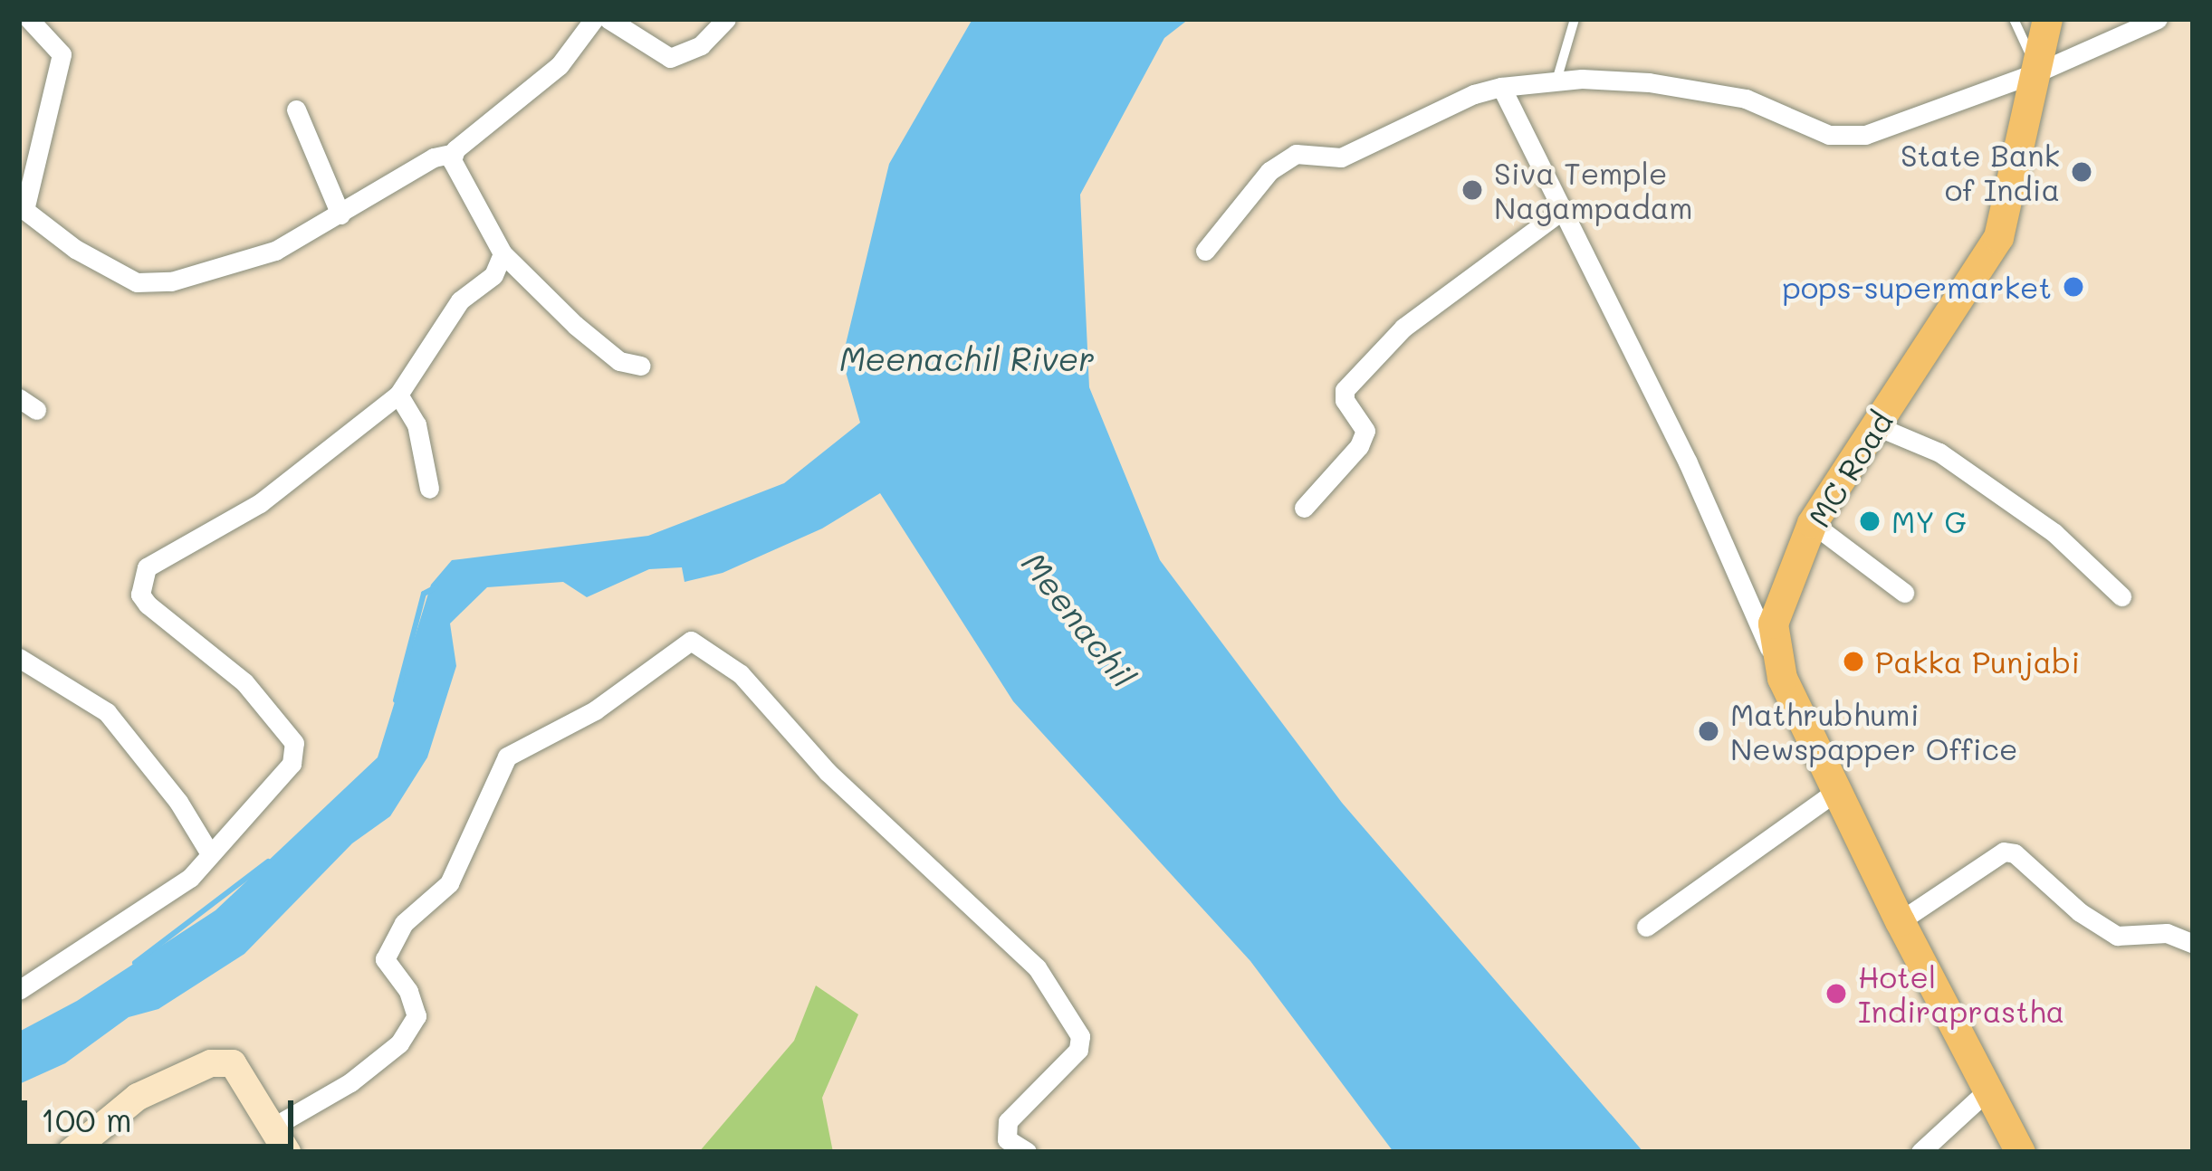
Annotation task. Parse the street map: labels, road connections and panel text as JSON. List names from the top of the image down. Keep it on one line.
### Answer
{"streets":{"main road":["MC Road"]},"water":["Meenachil River","Meenachil"],"places":["State Bank of India","Siva Temple Nagampadam","pops-supermarket","MY G","Pakka Punjabi","Mathrubhumi Newspapper Office","Hotel Indiraprastha"],"scale_bar":"100 m"}
